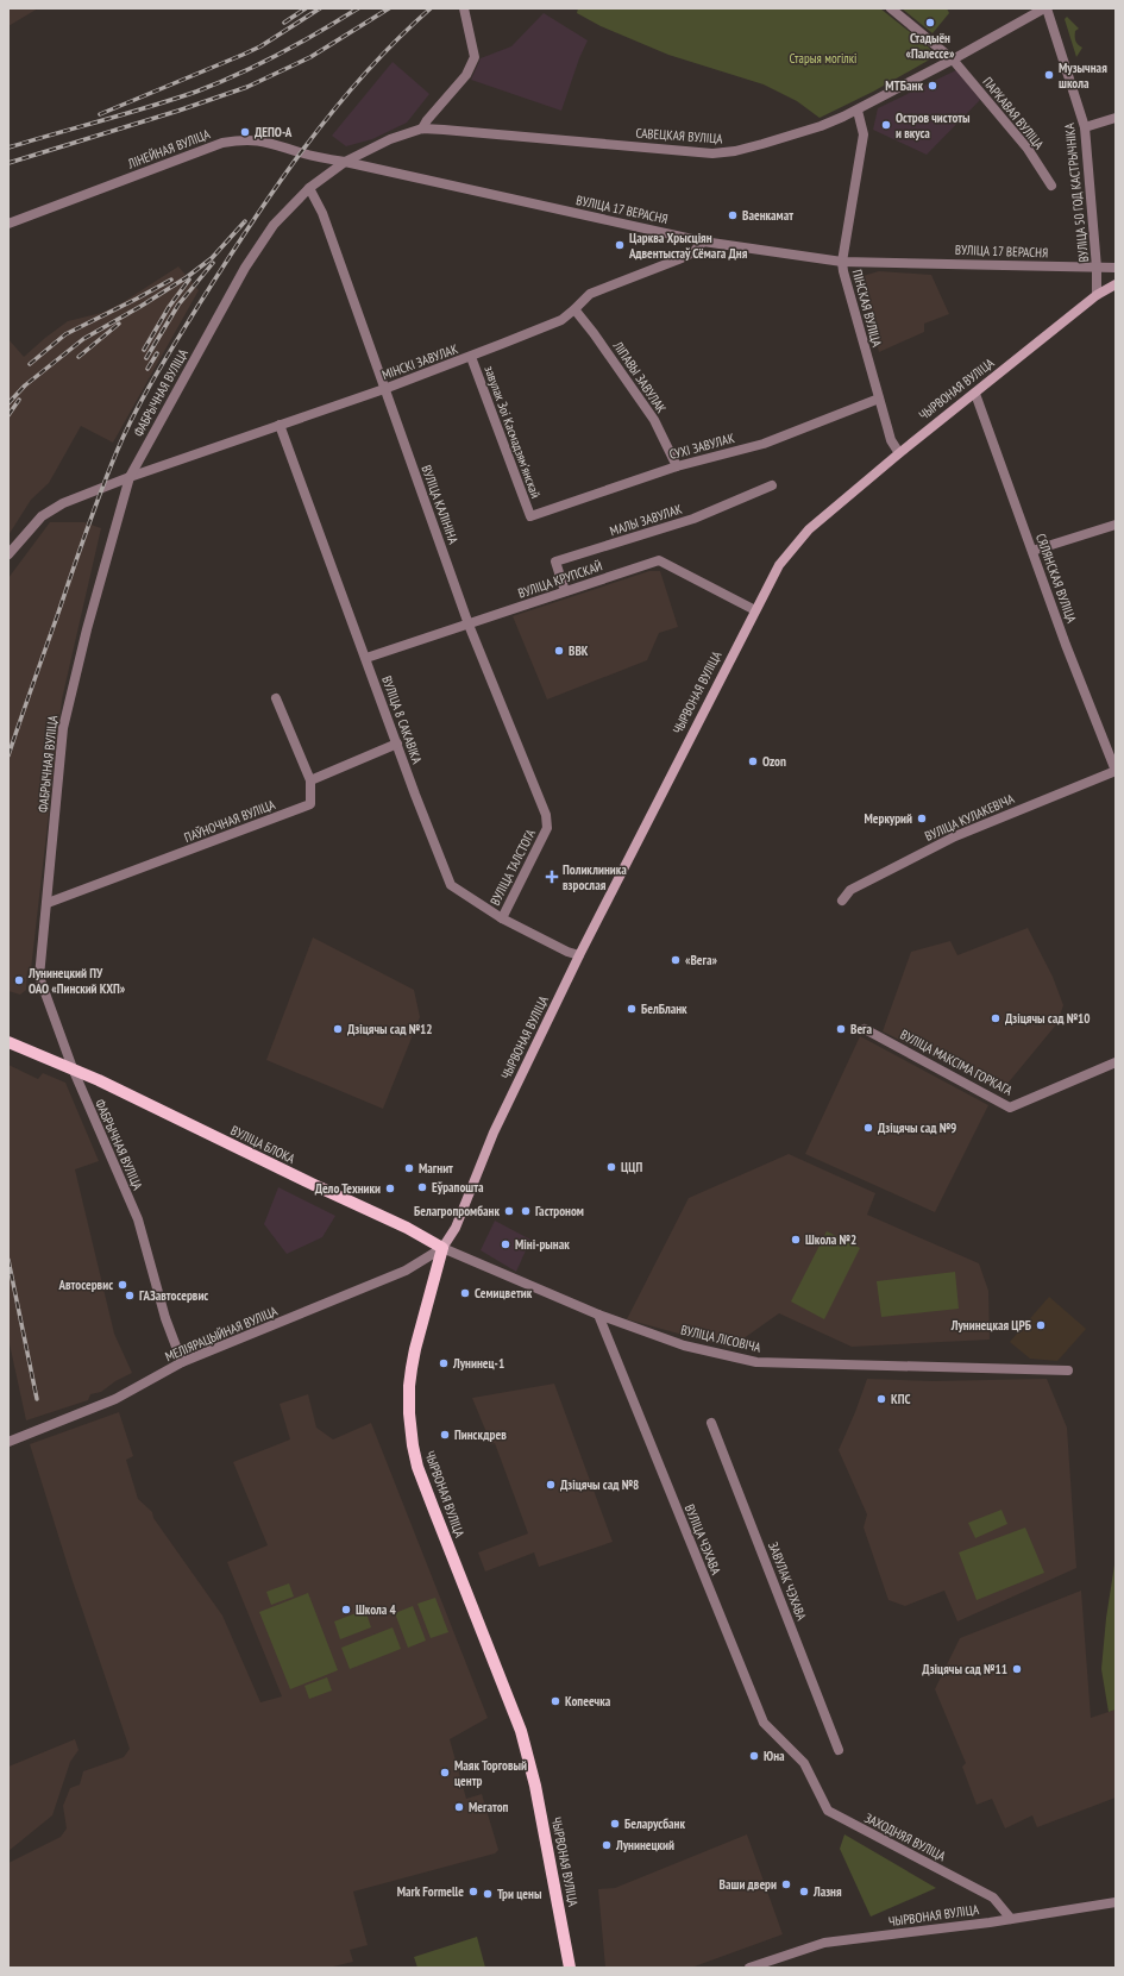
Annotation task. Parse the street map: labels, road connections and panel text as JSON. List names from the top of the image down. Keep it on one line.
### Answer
{"streets":{"main road":["ЧЫРВОНАЯ ВУЛІЦА","ВУЛІЦА БЛОКА"],"street":["ПАРКАВАЯ ВУЛІЦА","САВЕЦКАЯ ВУЛІЦА","ЛІНЕЙНАЯ ВУЛІЦА","ВУЛІЦА 50 ГОД КАСТРЫЧНІКА","ВУЛІЦА 17 ВЕРАСНЯ","ПІНСКАЯ ВУЛІЦА","МІНСКІ ЗАВУЛАК","ЛІПАВЫ ЗАВУЛАК","ФАБРЫЧНАЯ ВУЛІЦА","завулак Зоі Касмадзямʼянскай","СУХІ ЗАВУЛАК","ВУЛІЦА КАЛІНІНА","МАЛЫ ЗАВУЛАК","СЯЛЯНСКАЯ ВУЛІЦА","ВУЛІЦА КРУПСКАЙ","ВУЛІЦА 8 САКАВІКА","ВУЛІЦА КУЛАКЕВІЧА","ПАЎНОЧНАЯ ВУЛІЦА","ВУЛІЦА ТАЛСТОГА","ВУЛІЦА МАКСІМА ГОРКАГА","МЕЛІЯРАЦЫЙНАЯ ВУЛІЦА","ВУЛІЦА ЛІСОВІЧА","ВУЛІЦА ЧЭХАВА","ЗАВУЛАК ЧЭХАВА","ЗАХОДНЯЯ ВУЛІЦА"]},"crossings":[["ПАРКАВАЯ ВУЛІЦА","САВЕЦКАЯ ВУЛІЦА"],["САВЕЦКАЯ ВУЛІЦА","ЛІНЕЙНАЯ ВУЛІЦА"],["САВЕЦКАЯ ВУЛІЦА","ВУЛІЦА 50 ГОД КАСТРЫЧНІКА"],["САВЕЦКАЯ ВУЛІЦА","ВУЛІЦА 17 ВЕРАСНЯ"],["САВЕЦКАЯ ВУЛІЦА","ПІНСКАЯ ВУЛІЦА"],["САВЕЦКАЯ ВУЛІЦА","ФАБРЫЧНАЯ ВУЛІЦА"],["ЛІНЕЙНАЯ ВУЛІЦА","ВУЛІЦА 17 ВЕРАСНЯ"],["ЛІНЕЙНАЯ ВУЛІЦА","ФАБРЫЧНАЯ ВУЛІЦА"],["ВУЛІЦА 50 ГОД КАСТРЫЧНІКА","ВУЛІЦА 17 ВЕРАСНЯ"],["ВУЛІЦА 50 ГОД КАСТРЫЧНІКА","ЧЫРВОНАЯ ВУЛІЦА"],["ВУЛІЦА 17 ВЕРАСНЯ","ПІНСКАЯ ВУЛІЦА"],["ВУЛІЦА 17 ВЕРАСНЯ","МІНСКІ ЗАВУЛАК"],["ВУЛІЦА 17 ВЕРАСНЯ","ФАБРЫЧНАЯ ВУЛІЦА"],["ПІНСКАЯ ВУЛІЦА","ЧЫРВОНАЯ ВУЛІЦА"],["ПІНСКАЯ ВУЛІЦА","СУХІ ЗАВУЛАК"],["МІНСКІ ЗАВУЛАК","ЛІПАВЫ ЗАВУЛАК"],["МІНСКІ ЗАВУЛАК","ФАБРЫЧНАЯ ВУЛІЦА"],["МІНСКІ ЗАВУЛАК","завулак Зоі Касмадзямʼянскай"],["МІНСКІ ЗАВУЛАК","ВУЛІЦА КАЛІНІНА"],["МІНСКІ ЗАВУЛАК","ВУЛІЦА 8 САКАВІКА"],["ЛІПАВЫ ЗАВУЛАК","СУХІ ЗАВУЛАК"],["ЧЫРВОНАЯ ВУЛІЦА","СЯЛЯНСКАЯ ВУЛІЦА"],["ЧЫРВОНАЯ ВУЛІЦА","ВУЛІЦА КРУПСКАЙ"],["ЧЫРВОНАЯ ВУЛІЦА","ВУЛІЦА 8 САКАВІКА"],["ЧЫРВОНАЯ ВУЛІЦА","ВУЛІЦА БЛОКА"],["ЧЫРВОНАЯ ВУЛІЦА","МЕЛІЯРАЦЫЙНАЯ ВУЛІЦА"],["ЧЫРВОНАЯ ВУЛІЦА","ВУЛІЦА ЛІСОВІЧА"],["ЧЫРВОНАЯ ВУЛІЦА","ЗАХОДНЯЯ ВУЛІЦА"],["ФАБРЫЧНАЯ ВУЛІЦА","ВУЛІЦА КАЛІНІНА"],["ФАБРЫЧНАЯ ВУЛІЦА","ПАЎНОЧНАЯ ВУЛІЦА"],["ФАБРЫЧНАЯ ВУЛІЦА","ВУЛІЦА БЛОКА"],["ФАБРЫЧНАЯ ВУЛІЦА","МЕЛІЯРАЦЫЙНАЯ ВУЛІЦА"],["завулак Зоі Касмадзямʼянскай","СУХІ ЗАВУЛАК"],["ВУЛІЦА КАЛІНІНА","ВУЛІЦА КРУПСКАЙ"],["ВУЛІЦА КАЛІНІНА","ВУЛІЦА ТАЛСТОГА"],["МАЛЫ ЗАВУЛАК","ВУЛІЦА КРУПСКАЙ"],["СЯЛЯНСКАЯ ВУЛІЦА","ВУЛІЦА КУЛАКЕВІЧА"],["ВУЛІЦА КРУПСКАЙ","ВУЛІЦА 8 САКАВІКА"],["ВУЛІЦА 8 САКАВІКА","ВУЛІЦА ТАЛСТОГА"],["ВУЛІЦА БЛОКА","МЕЛІЯРАЦЫЙНАЯ ВУЛІЦА"],["ВУЛІЦА БЛОКА","ВУЛІЦА ЛІСОВІЧА"],["МЕЛІЯРАЦЫЙНАЯ ВУЛІЦА","ВУЛІЦА ЛІСОВІЧА"],["ВУЛІЦА ЛІСОВІЧА","ВУЛІЦА ЧЭХАВА"],["ВУЛІЦА ЧЭХАВА","ЗАХОДНЯЯ ВУЛІЦА"]],"parks":["Старыя могілкі"],"places":{"other":["Стадыён «Палессе»","Музычная школа","МТБанк","Остров чистоты и вкуса","ДЕПО-А","Ваенкамат","Царква Хрысціян Адвентыстаў Сёмага Дня","ВВК","Ozon","Меркурий","«Вега»","Лунинецкий ПУ ОАО «Пинский КХП»","БелБланк","Дзіцячы сад №10","Дзіцячы сад №12","Вега","Дзіцячы сад №9","ЦЦП","Магнит","Еўрапошта","Дело Техники","Белагропромбанк","Гастроном","Школа №2","Міні-рынак","Автосервис","Семицветик","ГАЗавтосервис","Лунинецкая ЦРБ","Лунинец-1","КПС","Пинскдрев","Дзіцячы сад №8","Школа 4","Дзіцячы сад №11","Копеечка","Юна","Маяк Торговый центр","Мегатоп","Беларусбанк","Лунинецкий","Ваши двери","Mark Formelle","Лазня","Три цены"],"health":["Поликлиника взрослая"]}}
